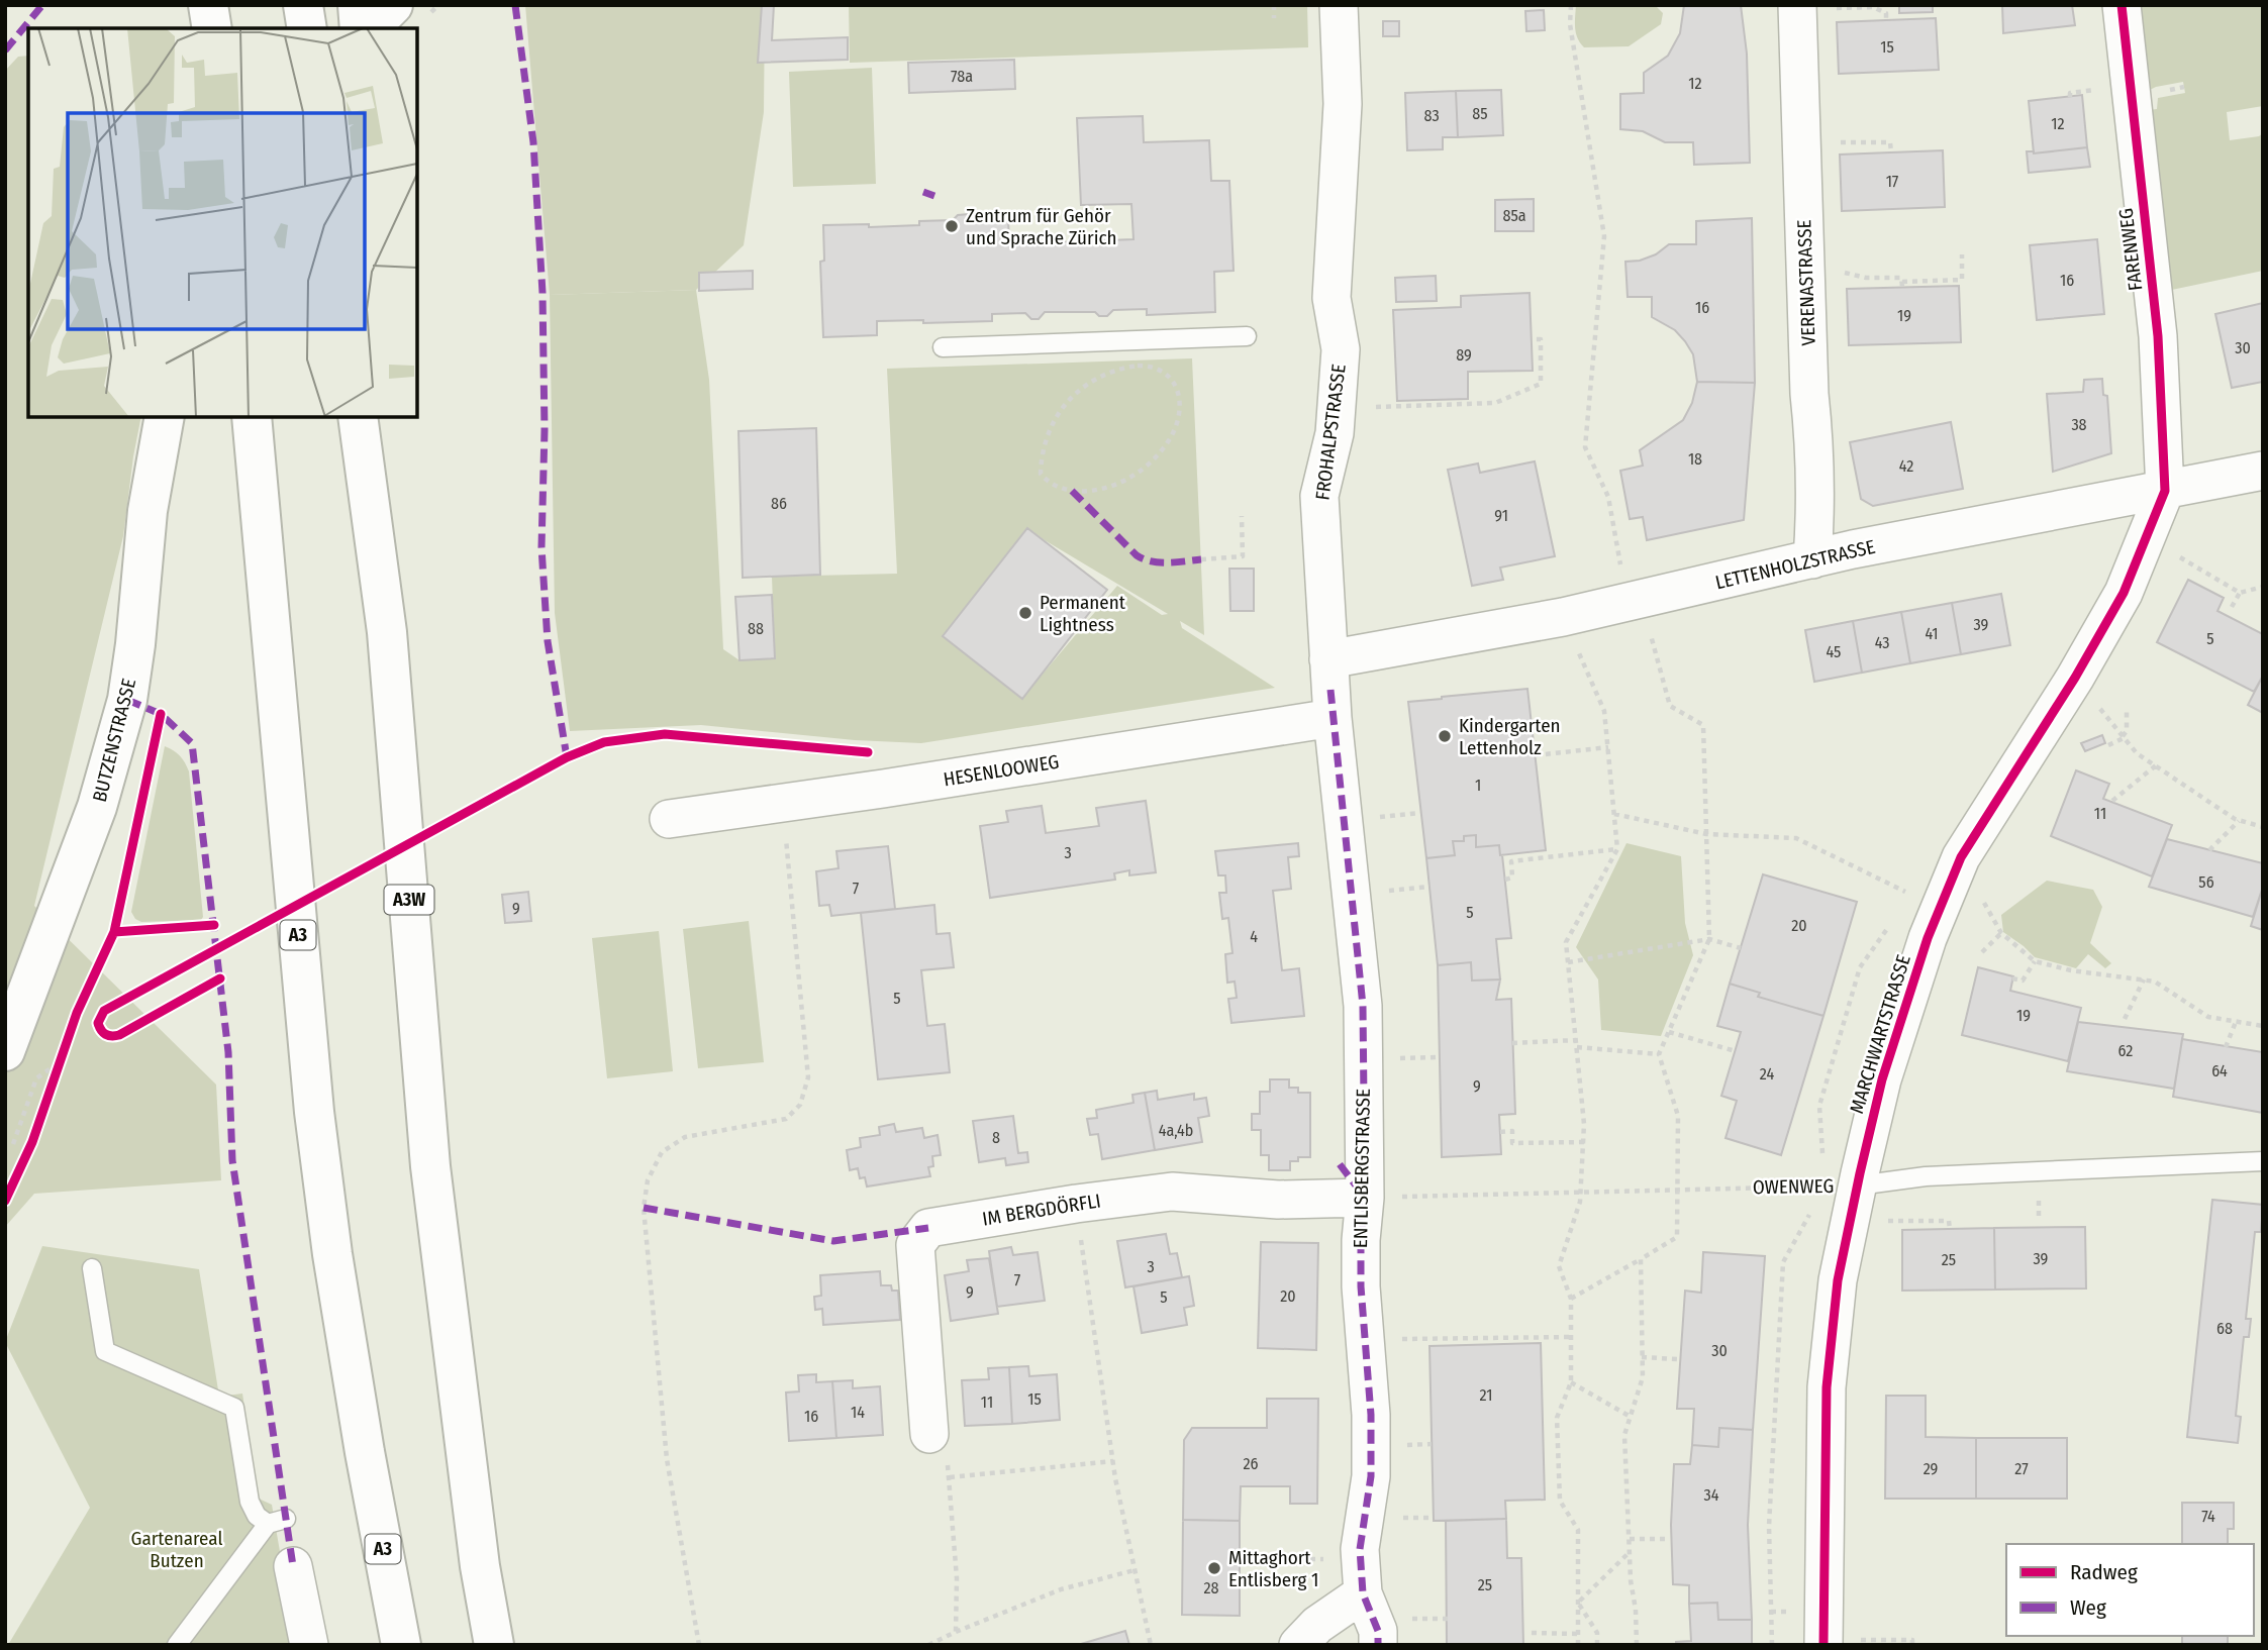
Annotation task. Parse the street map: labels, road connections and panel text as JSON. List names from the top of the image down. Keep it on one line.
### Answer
{"streets":{"main road":["BUTZENSTRASSE","A3W","A3"],"street":["FARENWEG","VERENASTRASSE","FROHALPSTRASSE","LETTENHOLZSTRASSE","HESENLOOWEG","MARCHWARTSTRASSE","ENTLISBERGSTRASSE","IM BERGDÖRFLI"],"lane":["OWENWEG"]},"crossings":[["FARENWEG","LETTENHOLZSTRASSE"],["FARENWEG","MARCHWARTSTRASSE"],["VERENASTRASSE","LETTENHOLZSTRASSE"],["FROHALPSTRASSE","LETTENHOLZSTRASSE"],["FROHALPSTRASSE","HESENLOOWEG"],["FROHALPSTRASSE","ENTLISBERGSTRASSE"],["LETTENHOLZSTRASSE","HESENLOOWEG"],["LETTENHOLZSTRASSE","MARCHWARTSTRASSE"],["LETTENHOLZSTRASSE","ENTLISBERGSTRASSE"],["HESENLOOWEG","ENTLISBERGSTRASSE"],["MARCHWARTSTRASSE","OWENWEG"],["ENTLISBERGSTRASSE","OWENWEG"],["ENTLISBERGSTRASSE","IM BERGDÖRFLI"],["OWENWEG","IM BERGDÖRFLI"]],"parks":["Gartenareal Butzen"],"places":["Zentrum für Gehör und Sprache Zürich","Permanent Lightness","Kindergarten Lettenholz","Mittaghort Entlisberg 1"],"house_numbers":["15","78a","12","85","83","12","17","85a","16","16","19","30","89","38","18","42","86","91","39","88","41","5","43","45","1","11","3","56","7","9","5","20","4","5","19","62","64","24","9","4a,4b","8","39","25","3","7","9","20","5","68","30","21","15","11","14","16","26","29","27","34","74","25","28"],"legend":["Radweg","Weg"]}
